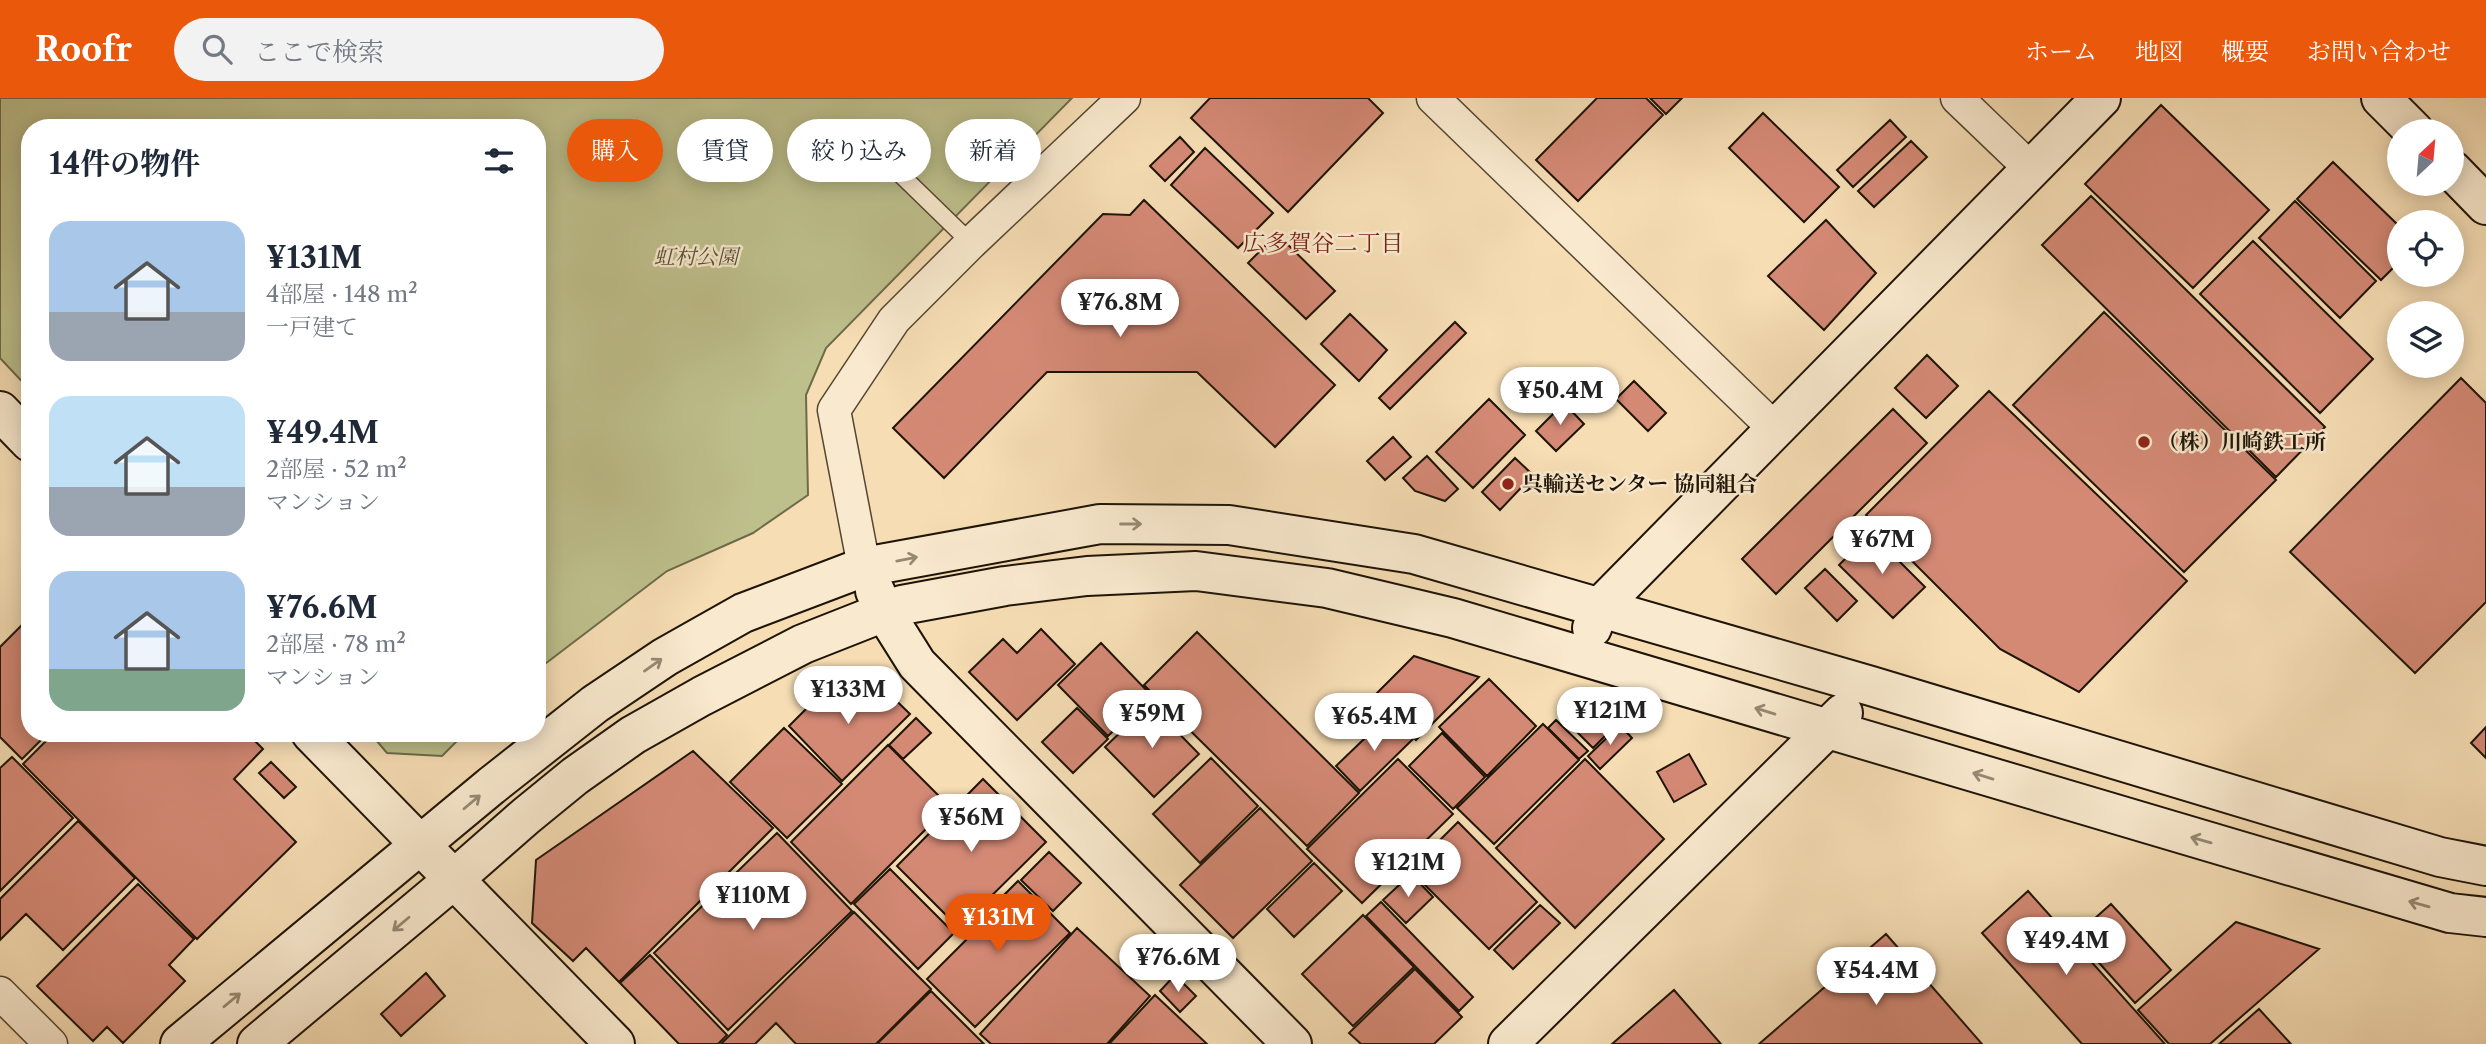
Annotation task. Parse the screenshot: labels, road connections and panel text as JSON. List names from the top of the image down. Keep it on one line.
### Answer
{"districts":["広多賀谷二丁目"],"parks":["虹村公園"],"places":["（株）川崎鉄工所","呉輸送センター 協同組合"],"north":"top right","page":{"header":"Roofr","search":"ここで検索","nav":["ホーム","地図","概要","お問い合わせ"],"chip":["購入","賃貸","絞り込み","新着"],"heading":"14件の物件","list":[{"name":"¥131M","note":"4部屋 · 148 m² · 一戸建て"},{"name":"¥49.4M","note":"2部屋 · 52 m² · マンション"},{"name":"¥76.6M","note":"2部屋 · 78 m² · マンション"}],"price":["¥76.8M","¥50.4M","¥67M","¥133M","¥121M","¥59M","¥65.4M","¥56M","¥121M","¥110M","¥131M","¥49.4M","¥76.6M","¥54.4M"]}}
